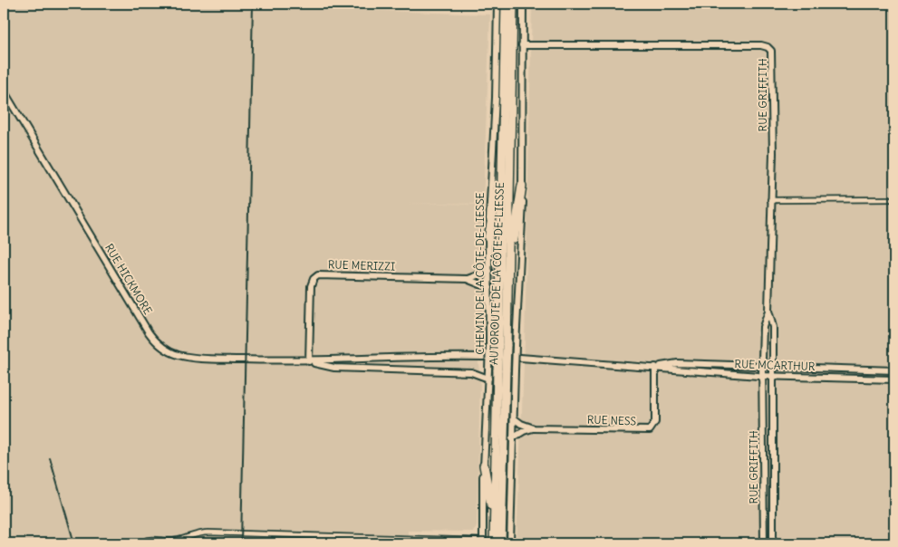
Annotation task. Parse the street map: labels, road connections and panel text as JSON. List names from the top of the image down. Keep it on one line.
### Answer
{"streets":{"highway":["AUTOROUTE DE LA CÔTE-DE-LIESSE"],"street":["RUE GRIFFITH","RUE MERIZZI","CHEMIN DE LA CÔTE-DE-LIESSE","RUE HICKMORE","RUE MCARTHUR","RUE NESS"]},"crossings":[["RUE GRIFFITH","RUE MCARTHUR"],["RUE MERIZZI","CHEMIN DE LA CÔTE-DE-LIESSE"],["RUE MERIZZI","RUE HICKMORE"],["RUE MCARTHUR","RUE NESS"]]}
